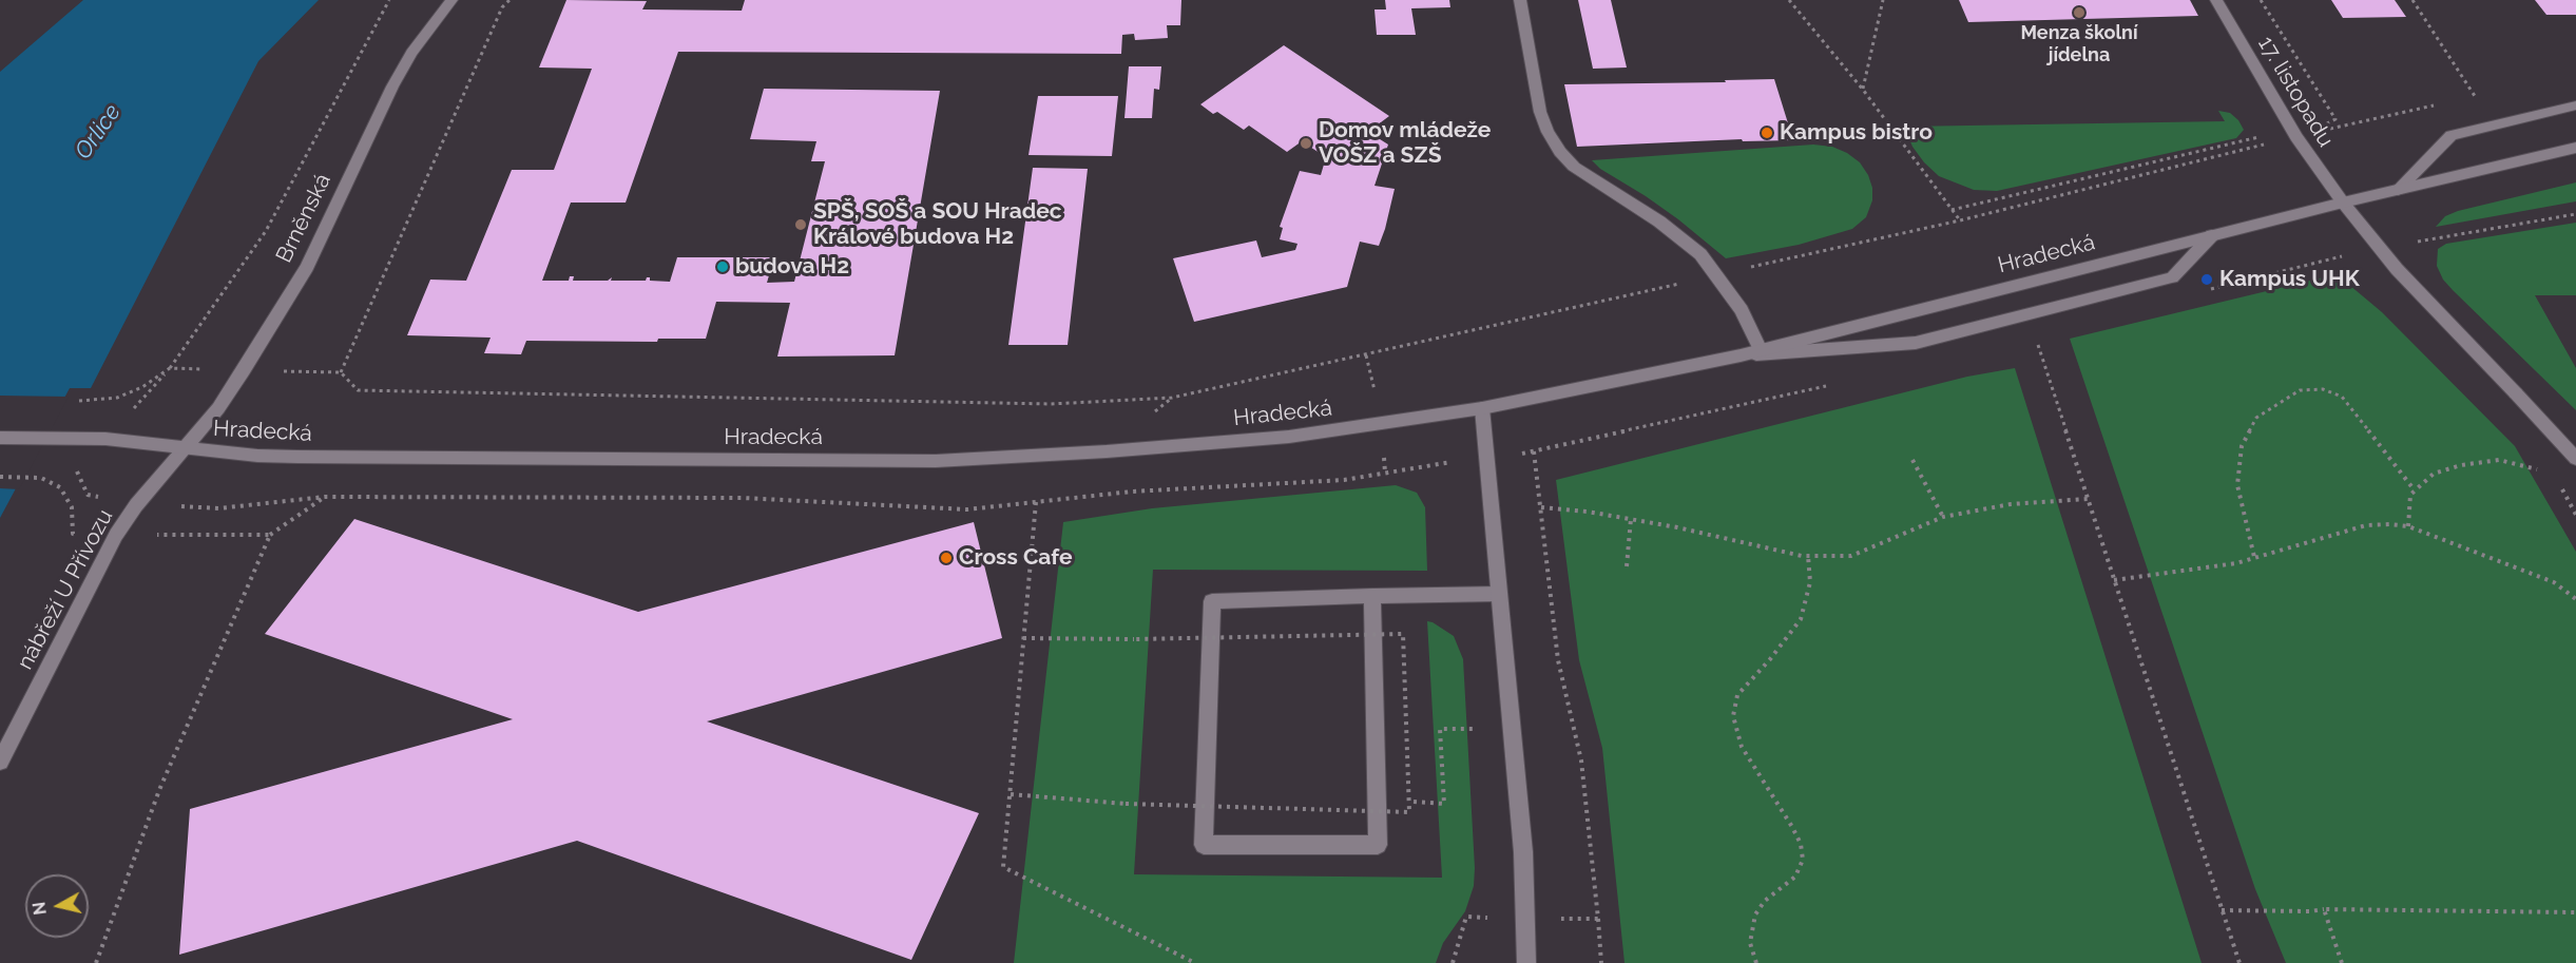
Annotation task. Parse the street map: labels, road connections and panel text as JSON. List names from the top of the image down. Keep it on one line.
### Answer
{"streets":{"street":["17. listopadu","Brněnská","Hradecká","nábřeží U Přívozu"]},"crossings":[["17. listopadu","Hradecká"],["Brněnská","Hradecká"],["Brněnská","nábřeží U Přívozu"],["Hradecká","nábřeží U Přívozu"]],"water":["Orlice"],"places":["Menza školní jídelna","Kampus bistro","Domov mládeže VOŠZ a SZŠ","SPŠ, SOŠ a SOU Hradec Králové budova H2","budova H2","Kampus UHK","Cross Cafe"],"north":"left"}
